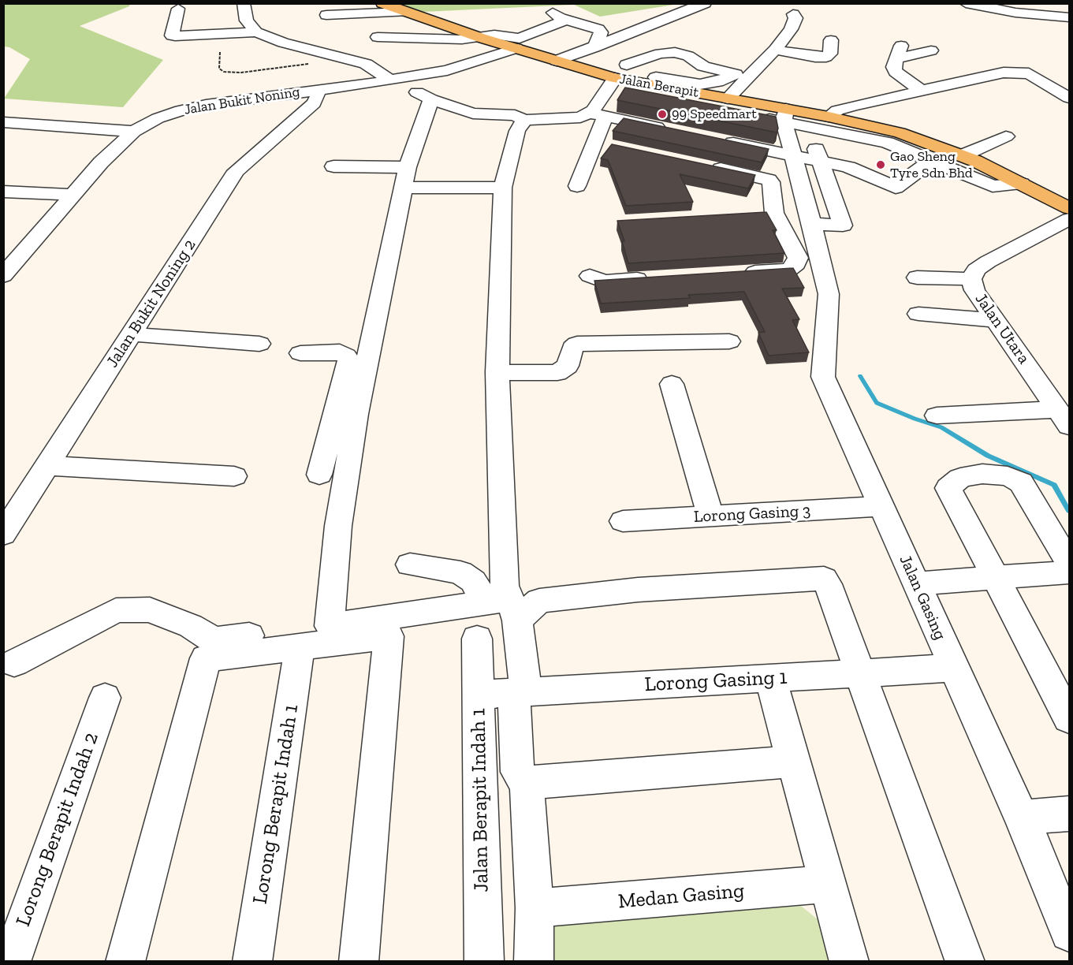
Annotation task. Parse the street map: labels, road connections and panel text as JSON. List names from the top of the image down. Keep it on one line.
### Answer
{"streets":{"main road":["Jalan Berapit"],"street":["Jalan Bukit Noning","Jalan Bukit Noning 2","Jalan Utara","Lorong Gasing 3","Jalan Gasing","Lorong Gasing 1","Jalan Berapit Indah 1","Lorong Berapit Indah 1","Lorong Berapit Indah 2","Medan Gasing"]},"crossings":[["Jalan Berapit","Jalan Bukit Noning"],["Jalan Bukit Noning","Jalan Bukit Noning 2"],["Lorong Gasing 3","Jalan Gasing"],["Jalan Gasing","Lorong Gasing 1"],["Lorong Gasing 1","Jalan Berapit Indah 1"]],"places":["99 Speedmart","Gao Sheng Tyre Sdn Bhd"]}
